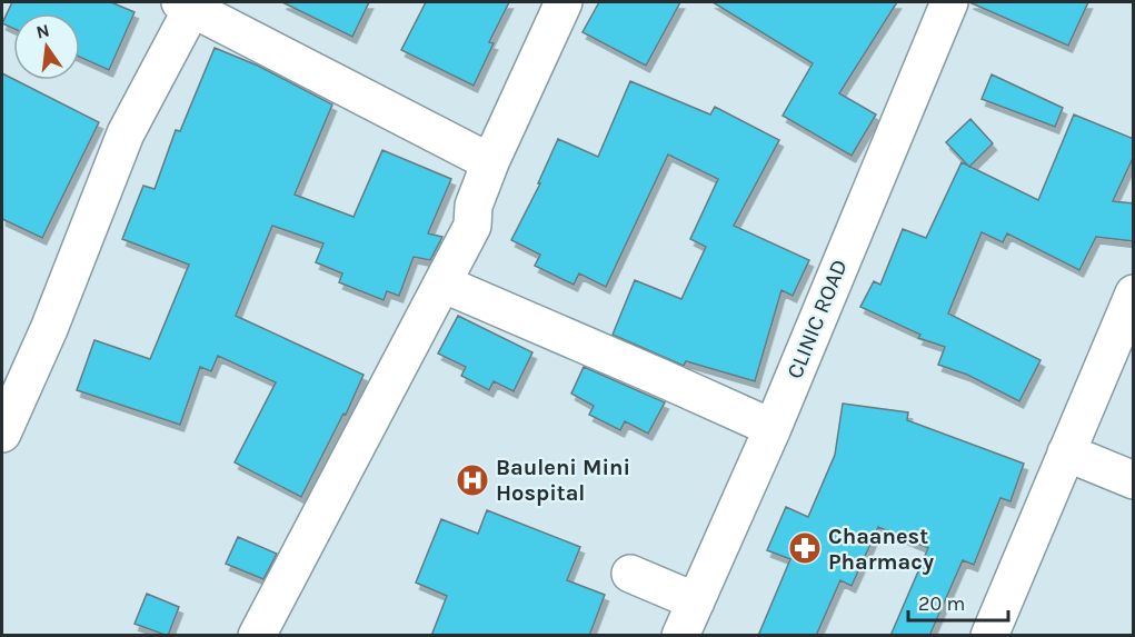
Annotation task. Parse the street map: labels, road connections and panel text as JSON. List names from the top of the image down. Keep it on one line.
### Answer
{"streets":{"street":["CLINIC ROAD"]},"places":{"hospital":["Bauleni Mini Hospital"],"pharmacy":["Chaanest Pharmacy"]},"scale_bar":"20 m","north":"top"}
